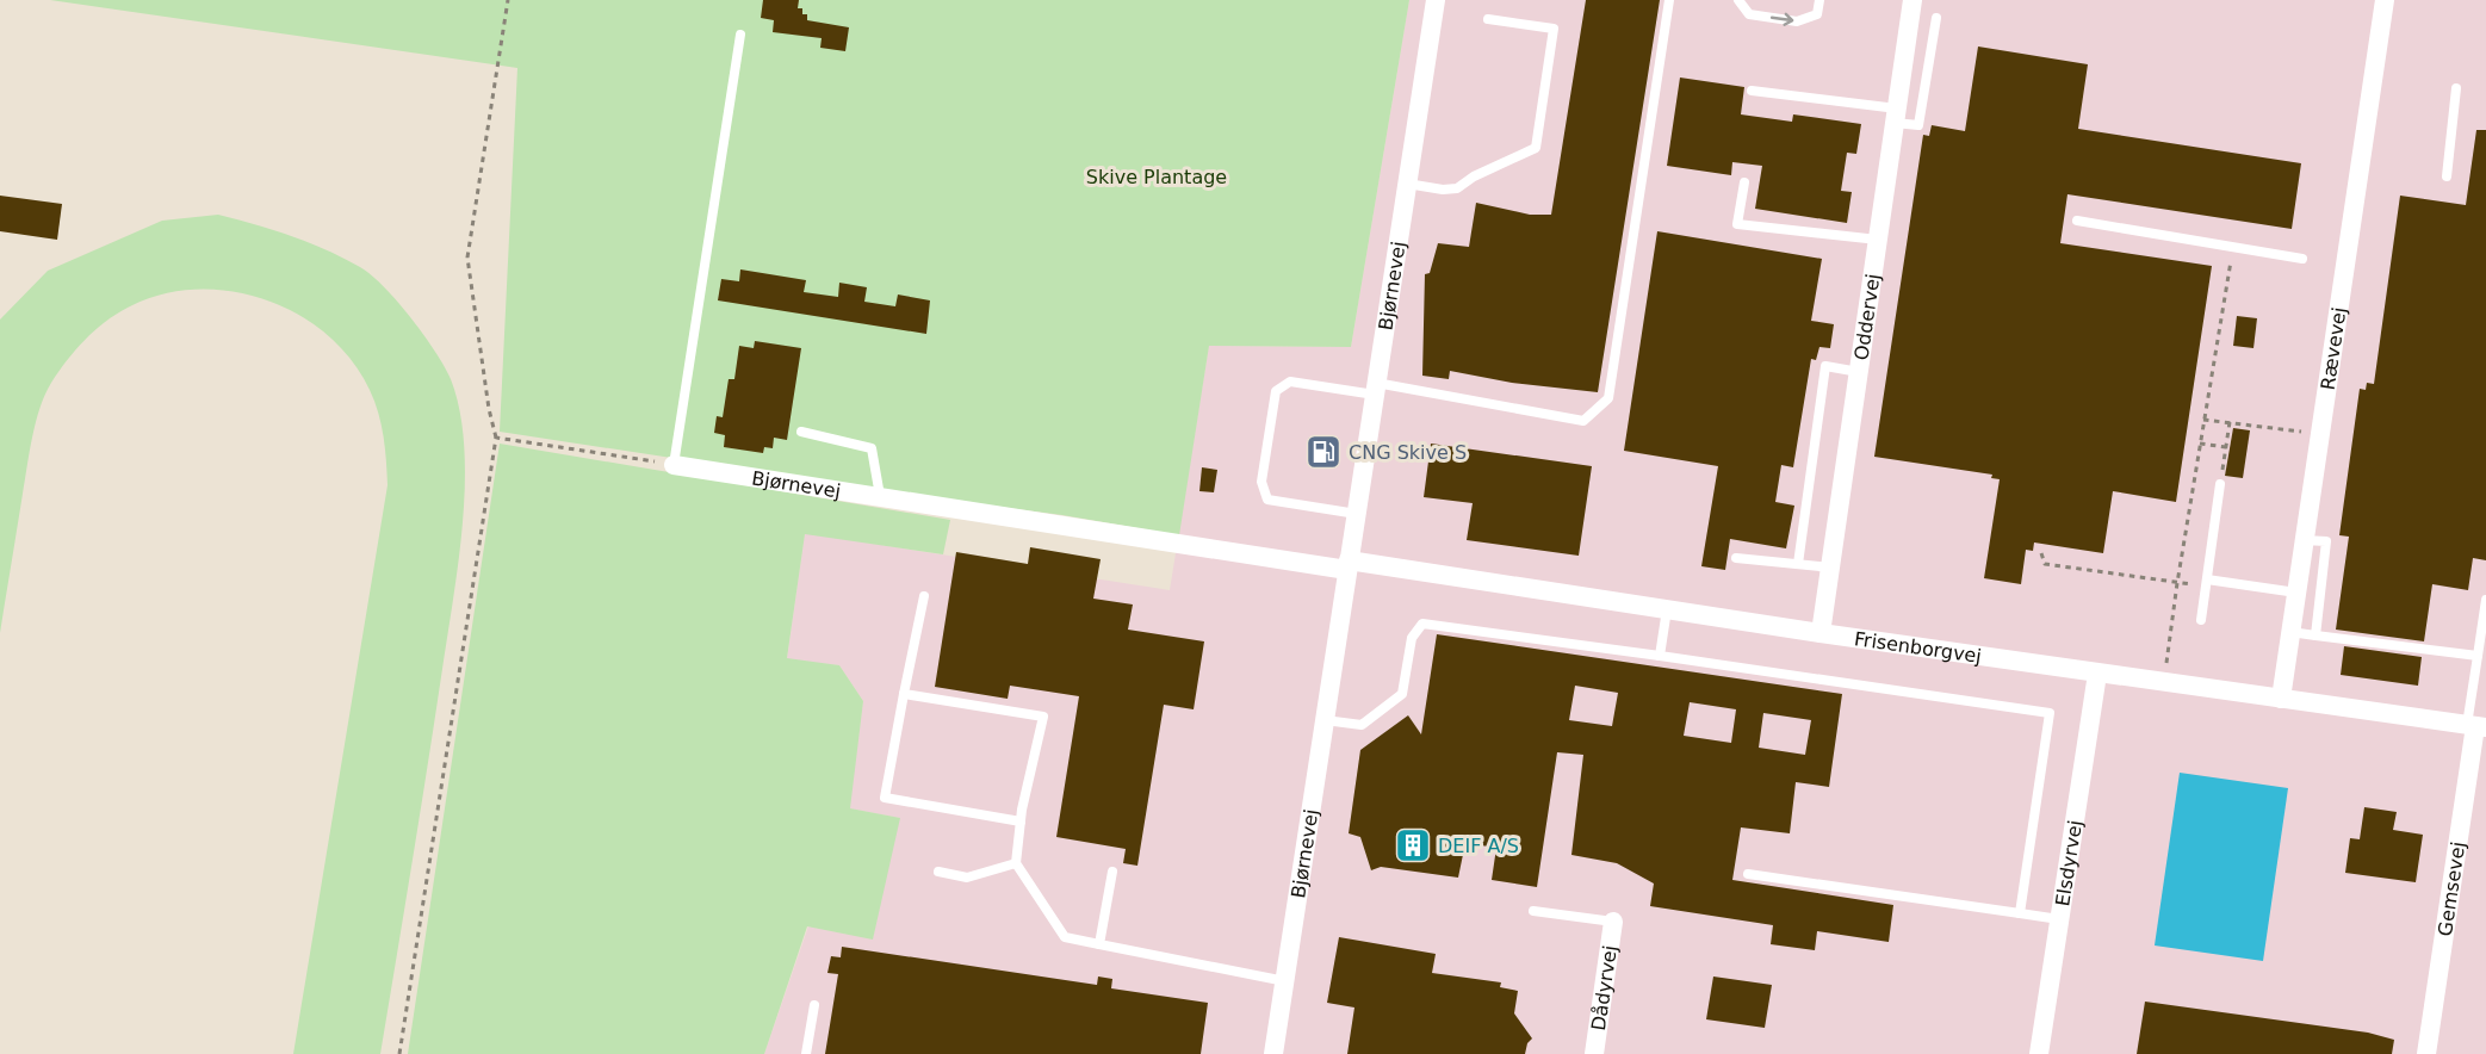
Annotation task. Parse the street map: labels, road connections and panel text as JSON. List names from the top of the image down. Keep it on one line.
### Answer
{"streets":{"street":["Bjørnevej","Oddervej","Rævevej","Frisenborgvej","Elsdyrvej","Gemsevej","Dådyrvej"]},"crossings":[["Bjørnevej","Frisenborgvej"],["Oddervej","Frisenborgvej"],["Rævevej","Frisenborgvej"],["Frisenborgvej","Elsdyrvej"],["Frisenborgvej","Gemsevej"]],"parks":["Skive Plantage"],"places":{"fuel station":["CNG Skive S"],"building":["DEIF A/S"]}}
